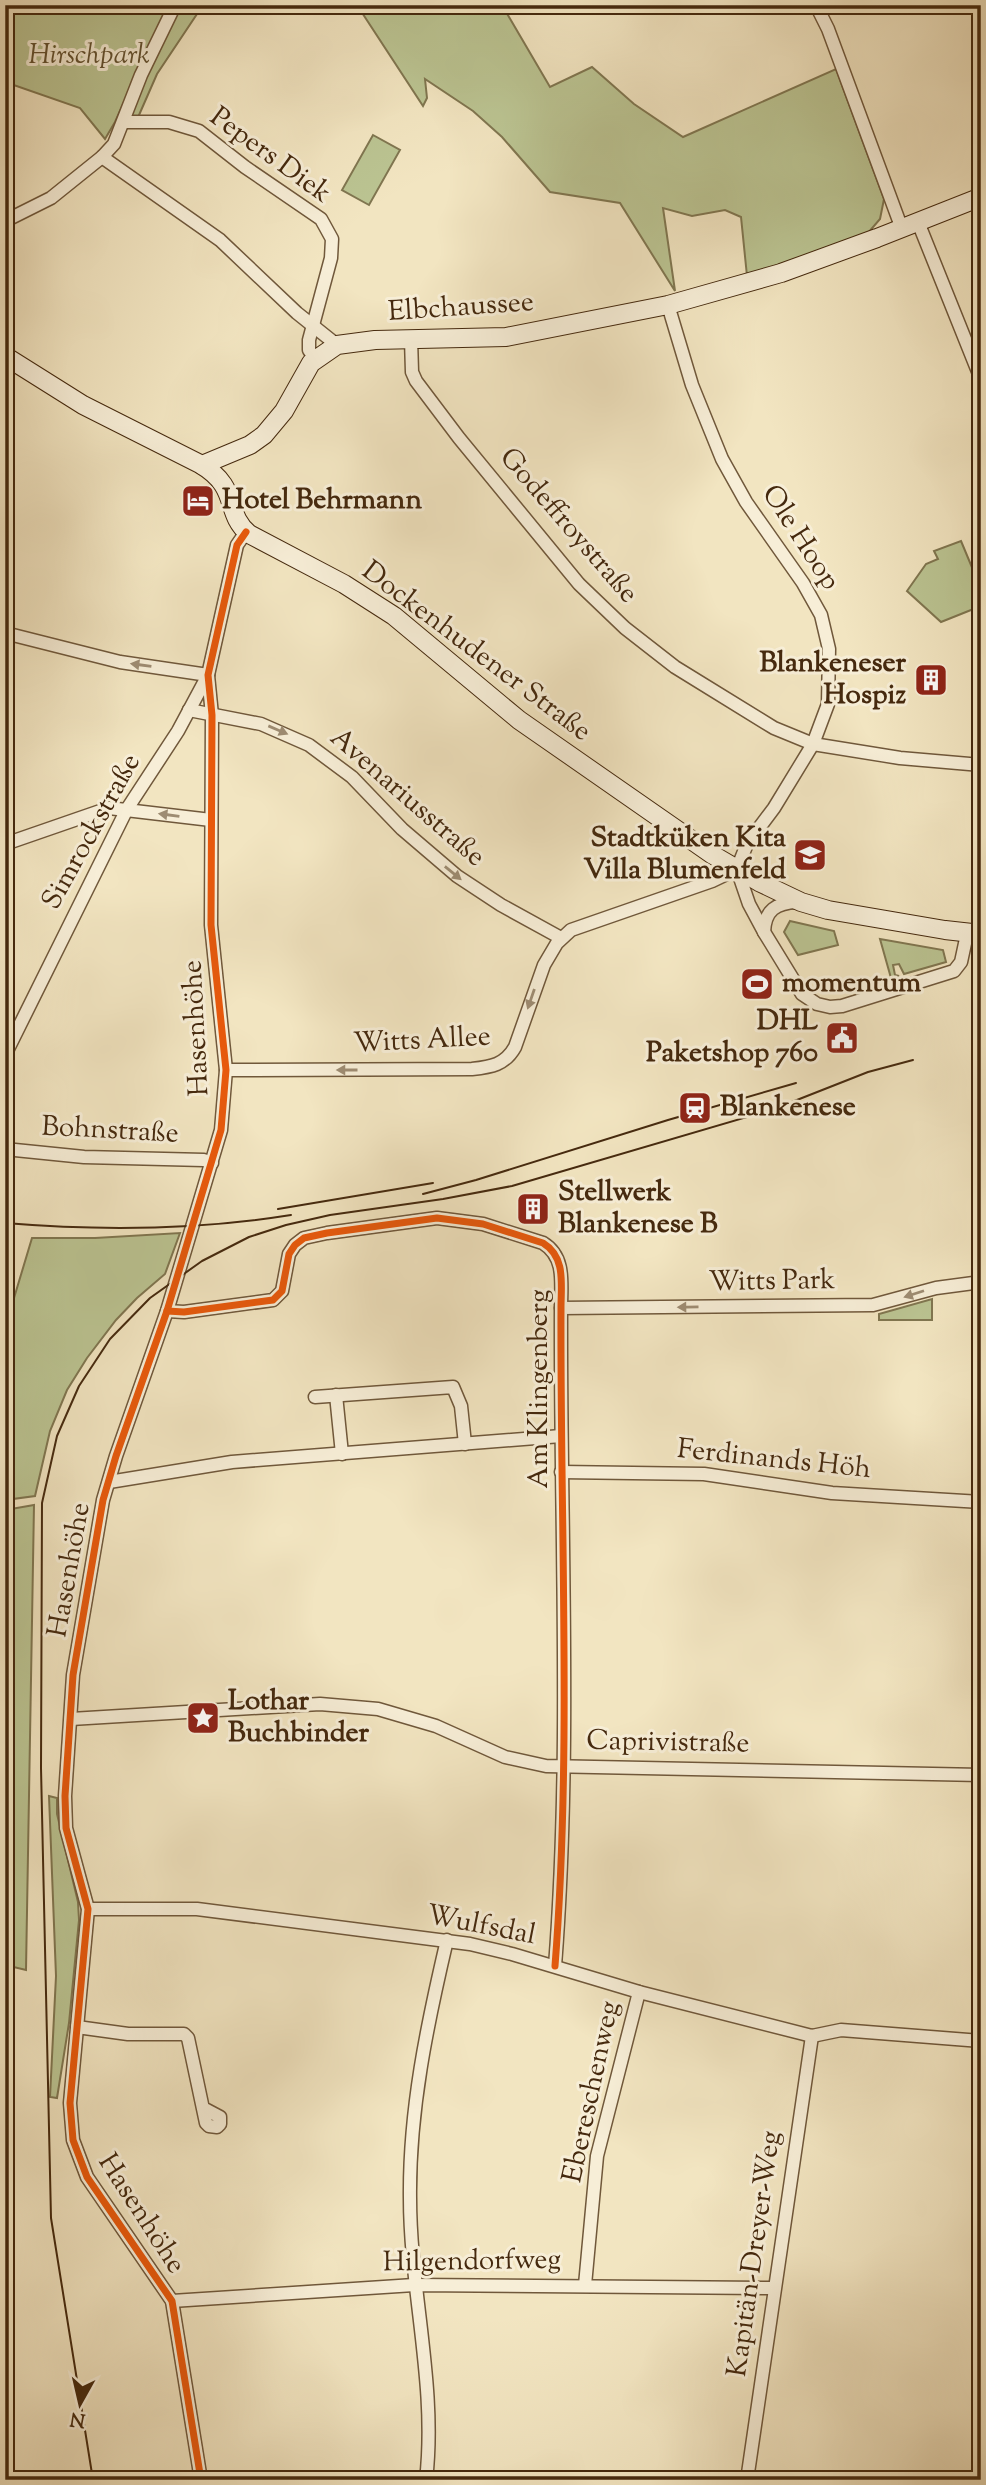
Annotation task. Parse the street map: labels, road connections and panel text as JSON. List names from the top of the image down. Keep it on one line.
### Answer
{"streets":{"main road":["Elbchaussee","Dockenhudener Straße"],"street":["Pepers Diek","Godeffroystraße","Ole Hoop","Avenariusstraße","Simrockstraße","Hasenhöhe","Witts Allee","Bohnstraße","Witts Park","Am Klingenberg","Ferdinands Höh","Caprivistraße","Wulfsdal","Ebereschenweg","Kapitän-Dreyer-Weg","Hilgendorfweg"]},"crossings":[["Pepers Diek","Elbchaussee"],["Elbchaussee","Godeffroystraße"],["Elbchaussee","Ole Hoop"],["Godeffroystraße","Ole Hoop"],["Ole Hoop","Dockenhudener Straße"],["Dockenhudener Straße","Hasenhöhe"],["Avenariusstraße","Hasenhöhe"],["Avenariusstraße","Witts Allee"],["Simrockstraße","Hasenhöhe"],["Hasenhöhe","Witts Allee"],["Hasenhöhe","Bohnstraße"],["Hasenhöhe","Am Klingenberg"],["Hasenhöhe","Caprivistraße"],["Hasenhöhe","Wulfsdal"],["Hasenhöhe","Hilgendorfweg"],["Witts Park","Am Klingenberg"],["Am Klingenberg","Ferdinands Höh"],["Am Klingenberg","Caprivistraße"],["Am Klingenberg","Wulfsdal"],["Wulfsdal","Ebereschenweg"],["Wulfsdal","Kapitän-Dreyer-Weg"],["Ebereschenweg","Hilgendorfweg"],["Kapitän-Dreyer-Weg","Hilgendorfweg"]],"one_way":["Avenariusstraße","Witts Allee","Witts Park"],"parks":["Hirschpark"],"places":{"hotel":["Hotel Behrmann"],"building":["Blankeneser Hospiz","Stellwerk Blankenese B"],"school or university":["Stadtküken Kita Villa Blumenfeld"],"sports":["momentum"],"public building":["DHL Paketshop 760"],"station":["Blankenese"],"place":["Lothar Buchbinder"]},"north":"bottom"}
